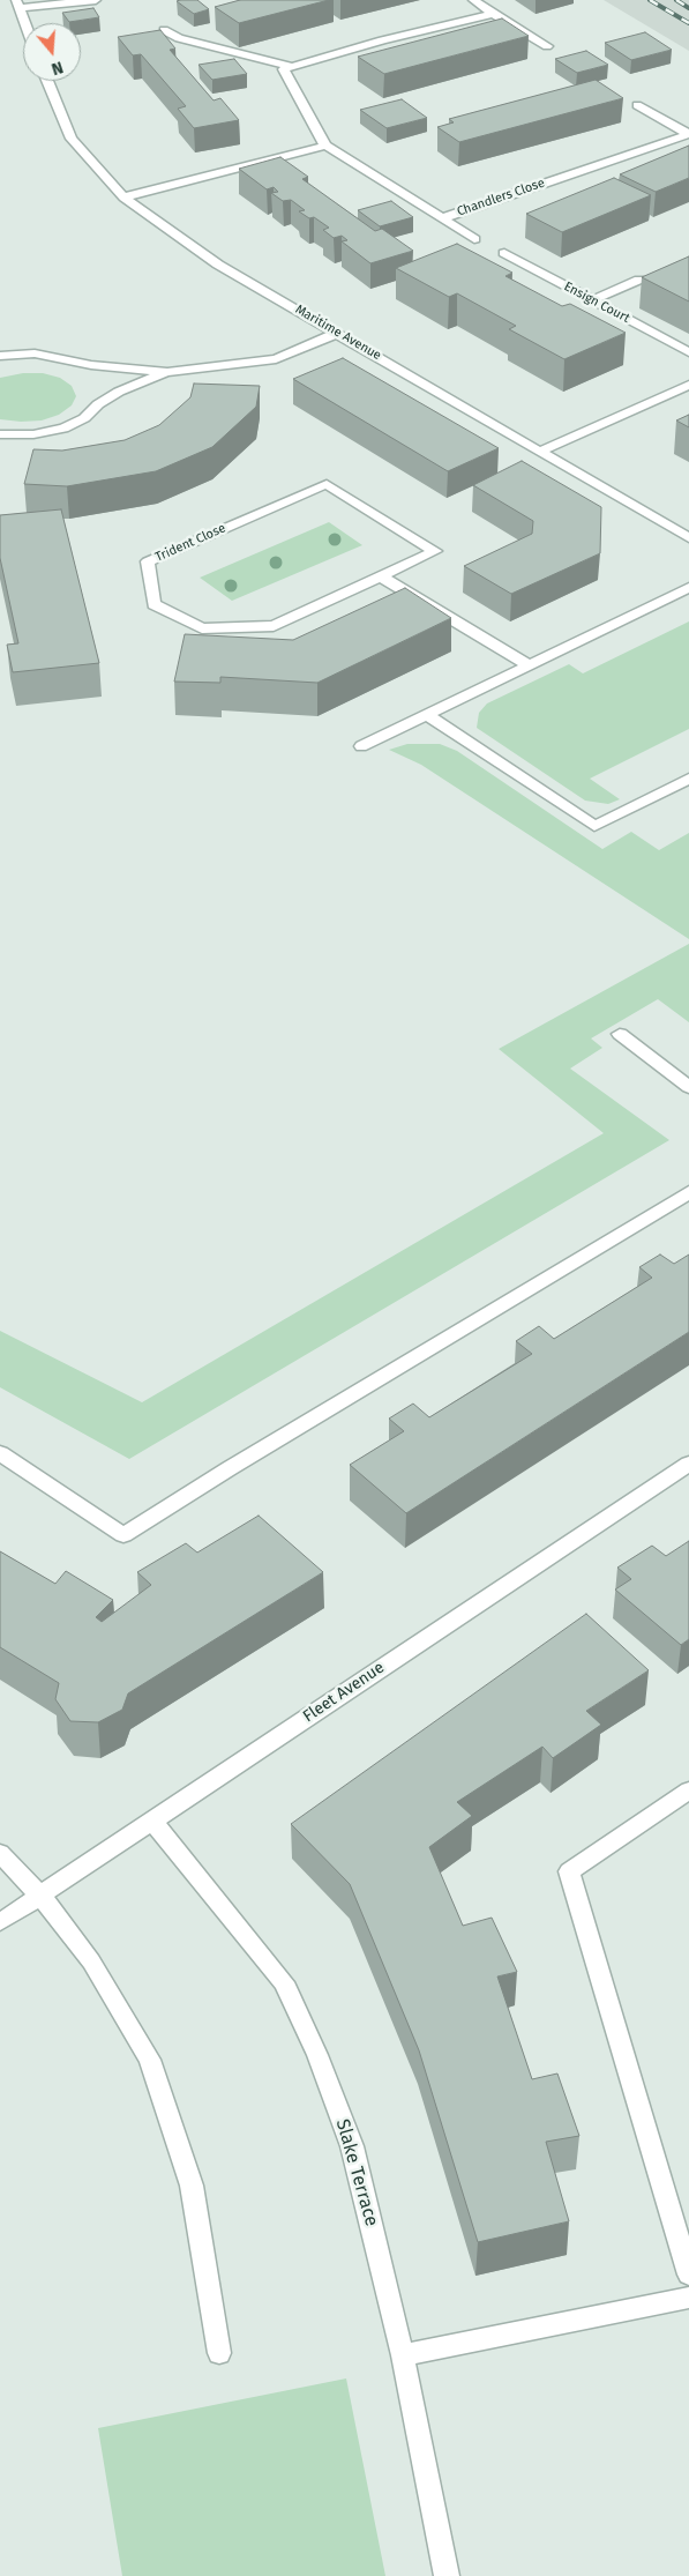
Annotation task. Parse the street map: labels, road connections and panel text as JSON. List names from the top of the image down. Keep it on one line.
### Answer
{"streets":{"street":["Chandlers Close","Ensign Court","Maritime Avenue","Trident Close","Fleet Avenue","Slake Terrace"]},"crossings":[["Fleet Avenue","Slake Terrace"]],"north":"bottom"}
